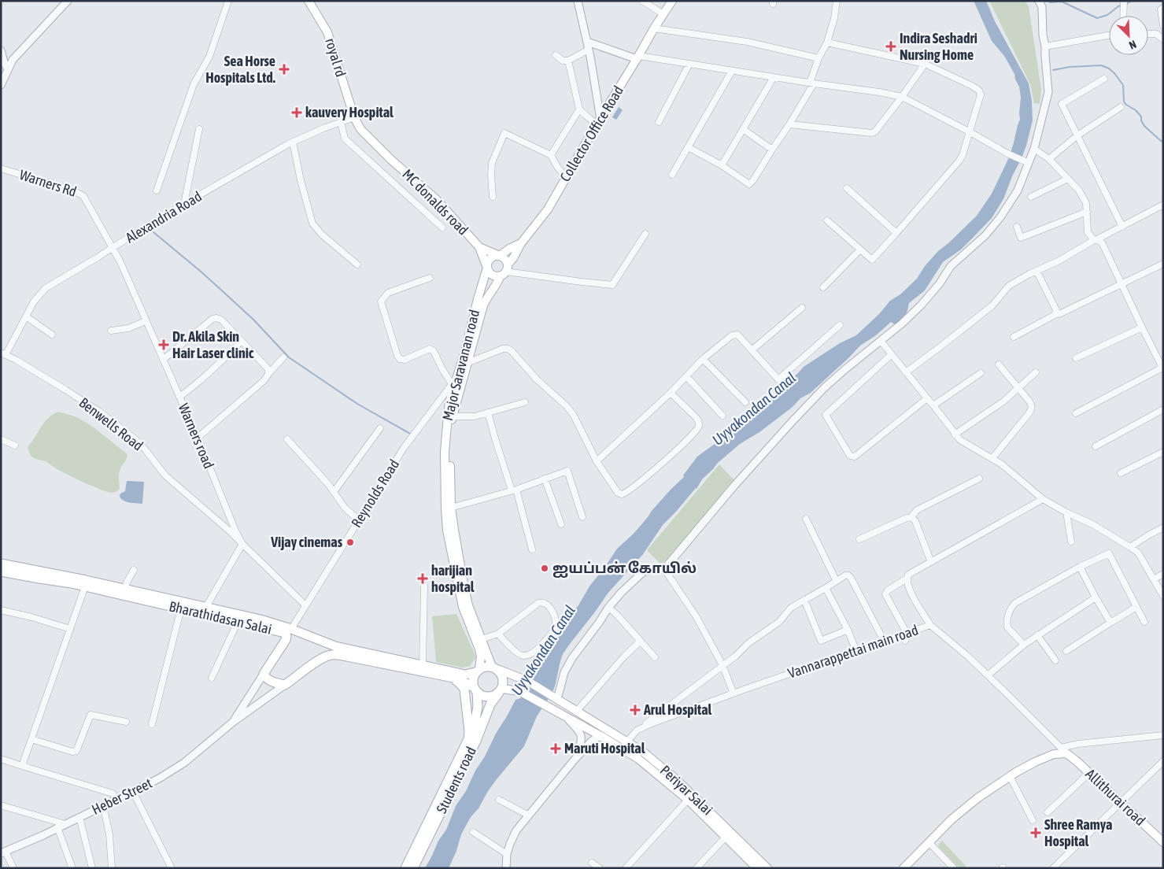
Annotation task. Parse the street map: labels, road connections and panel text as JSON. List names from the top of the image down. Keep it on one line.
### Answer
{"streets":{"main road":["royal rd","Collector Office Road","MC donalds road","Major Saravanan road","Bharathidasan Salai","Students road","Periyar Salai","Allithurai road"],"street":["Warners Rd","Alexandria Road","Benwells Road","Warners road","Reynolds Road","Vannarappettai main road","Heber Street"]},"crossings":[["royal rd","MC donalds road"],["royal rd","Alexandria Road"],["Collector Office Road","MC donalds road"],["Collector Office Road","Major Saravanan road"],["Collector Office Road","Reynolds Road"],["Warners Rd","Alexandria Road"],["Warners Rd","Warners road"],["MC donalds road","Alexandria Road"],["MC donalds road","Major Saravanan road"],["Alexandria Road","Benwells Road"],["Alexandria Road","Warners road"],["Major Saravanan road","Reynolds Road"],["Major Saravanan road","Bharathidasan Salai"],["Major Saravanan road","Students road"],["Major Saravanan road","Periyar Salai"],["Benwells Road","Warners road"],["Warners road","Reynolds Road"],["Reynolds Road","Bharathidasan Salai"],["Bharathidasan Salai","Students road"],["Bharathidasan Salai","Periyar Salai"],["Vannarappettai main road","Periyar Salai"],["Vannarappettai main road","Allithurai road"],["Students road","Periyar Salai"]],"water":["Uyyakondan Canal"],"places":{"health":["Indira Seshadri Nursing Home","Sea Horse Hospitals Ltd.","kauvery Hospital","Dr. Akila Skin Hair Laser clinic","harijian hospital","Arul Hospital","Maruti Hospital","Shree Ramya Hospital"],"other":["Vijay cinemas","ஐயப்பன் கோயில்"]},"north":"bottom right"}
